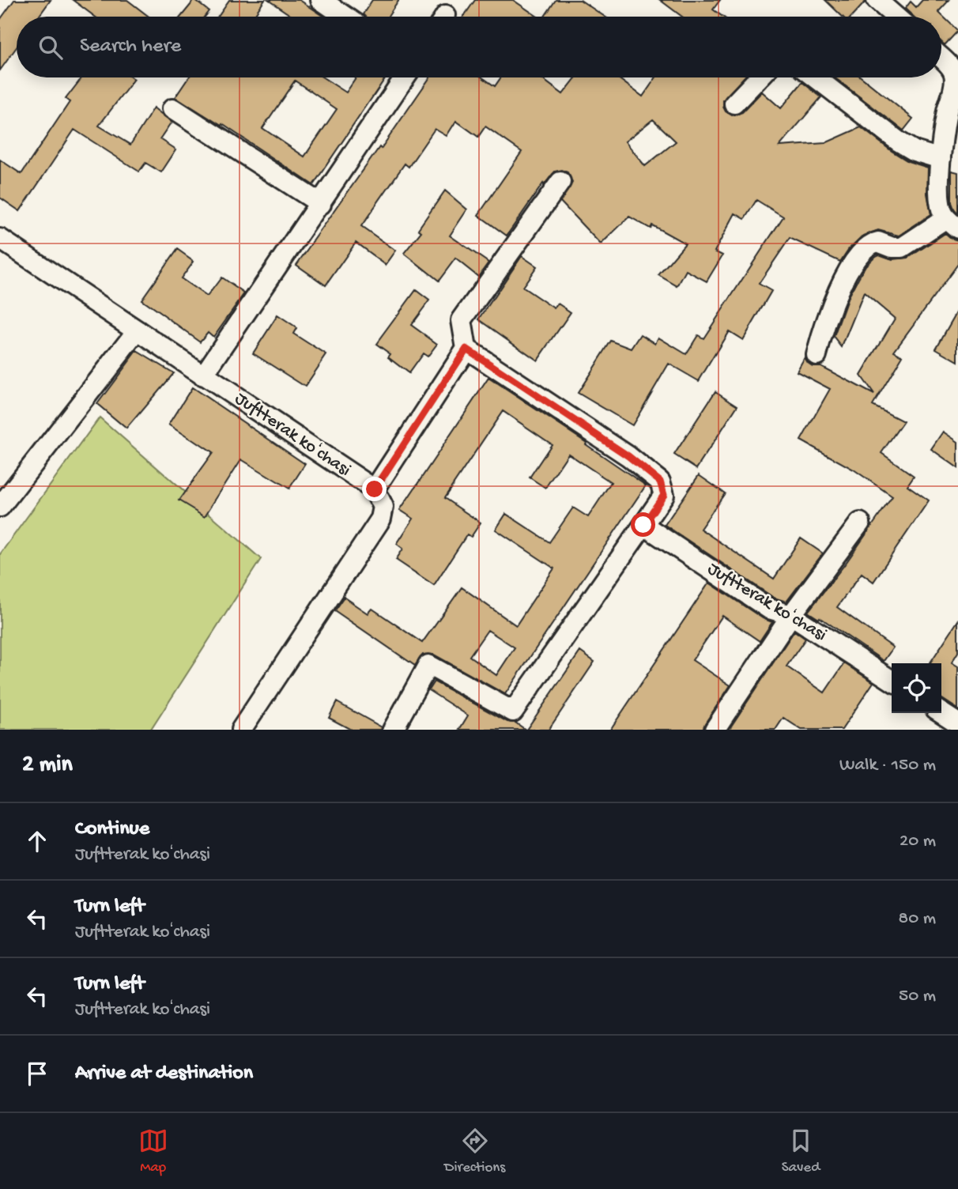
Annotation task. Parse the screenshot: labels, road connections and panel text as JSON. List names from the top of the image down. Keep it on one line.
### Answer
{"streets":{"street":["Juftterak koʻchasi"]},"page":{"search":"Search here","heading":["2 min","Walk · 150 m"],"list":[["Continue","Juftterak koʻchasi","20 m"],["Turn left","Juftterak koʻchasi","80 m"],["Turn left","Juftterak koʻchasi","50 m"],"Arrive at destination"],"nav":["Map","Directions","Saved"]}}
